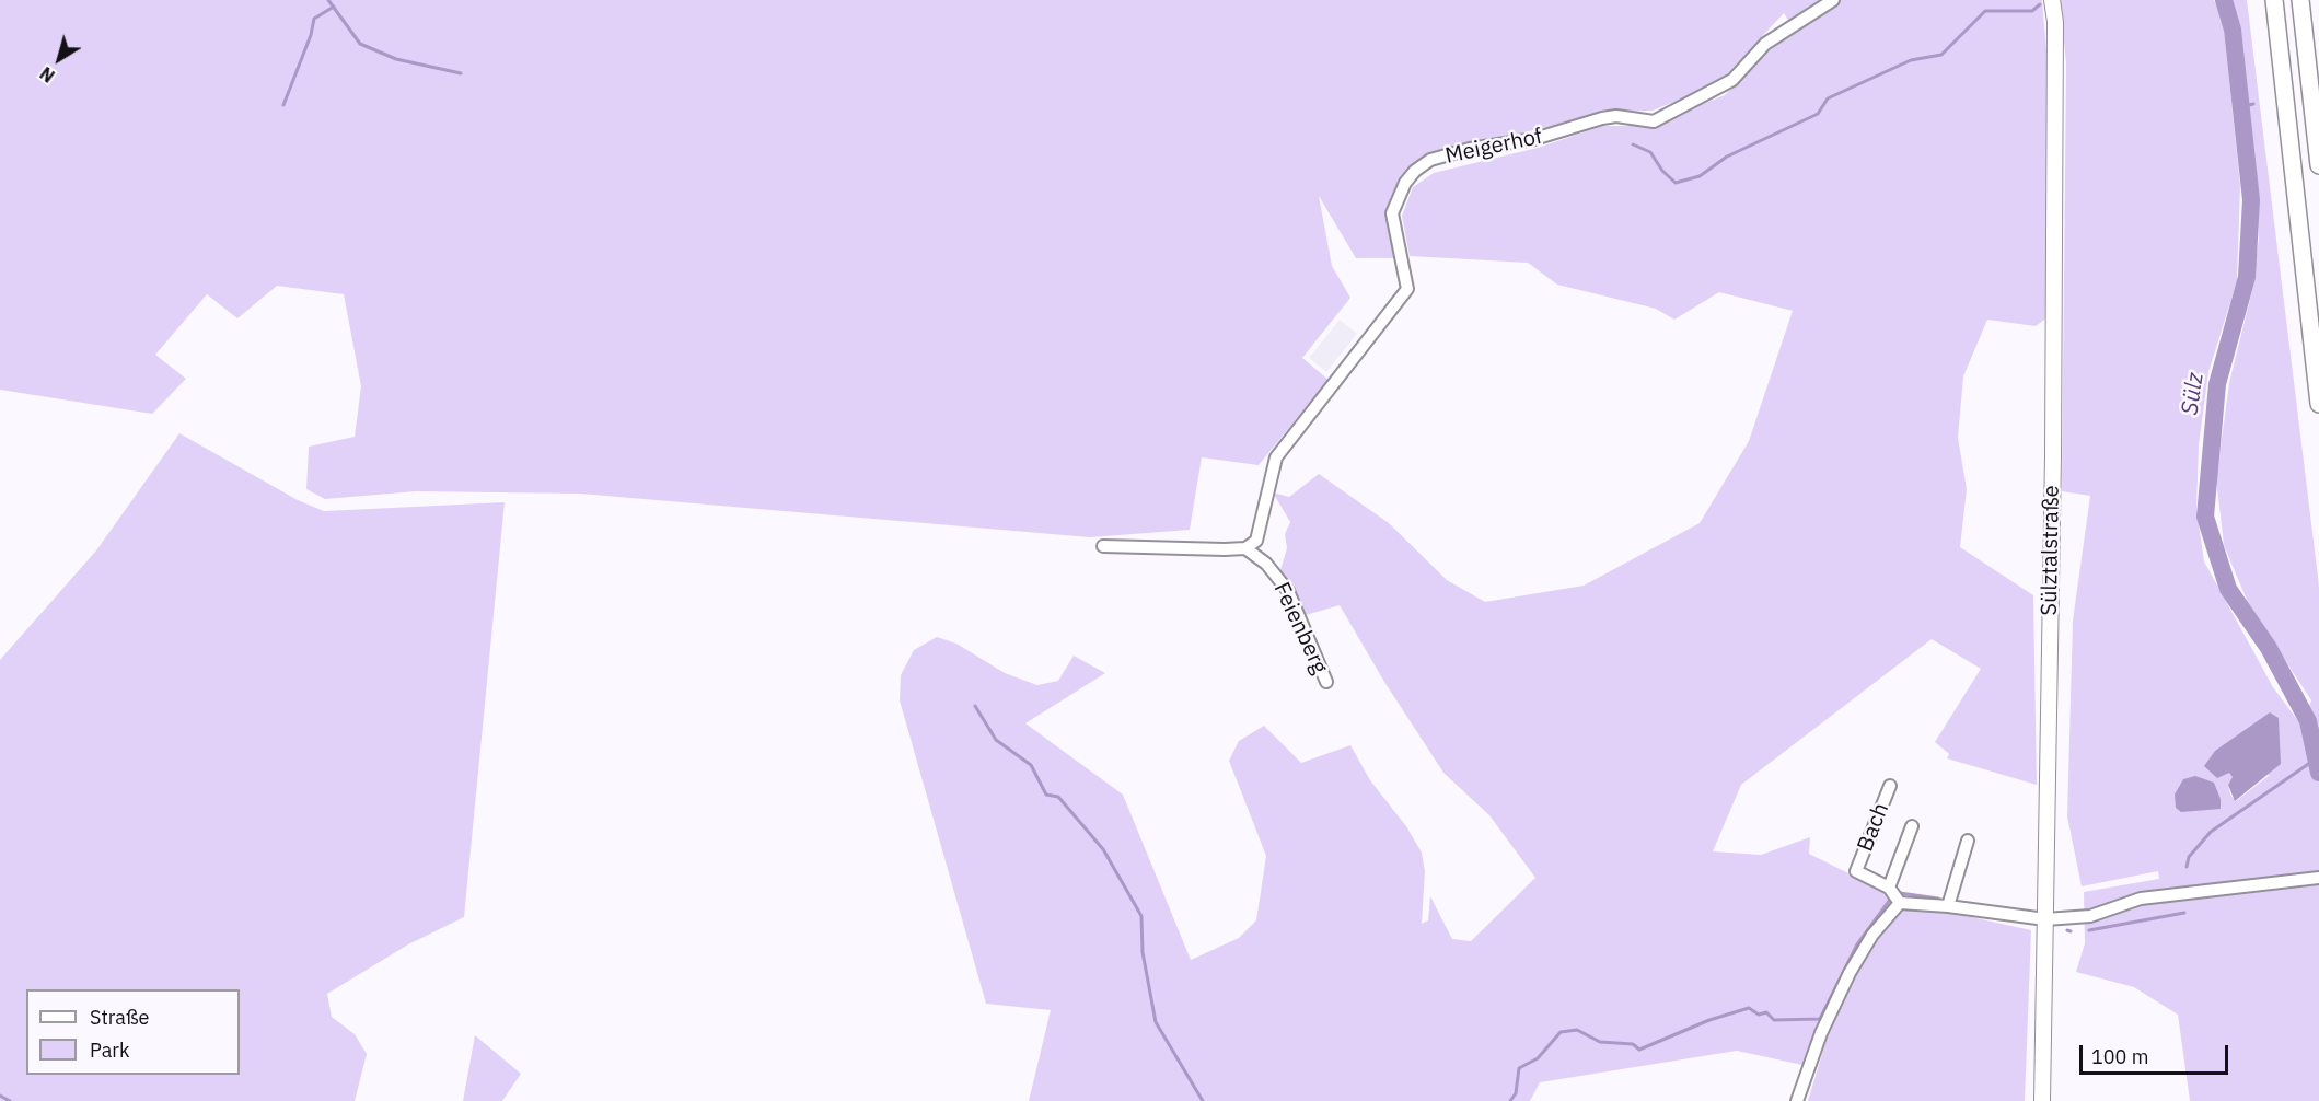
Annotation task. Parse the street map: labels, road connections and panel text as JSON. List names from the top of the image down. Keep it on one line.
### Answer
{"streets":{"main road":["Sülztalstraße"],"street":["Meigerhof","Feienberg","Bach"]},"crossings":[["Meigerhof","Feienberg"]],"water":["Sülz"],"legend":["Straße","Park"],"scale_bar":"100 m","north":"bottom left"}
